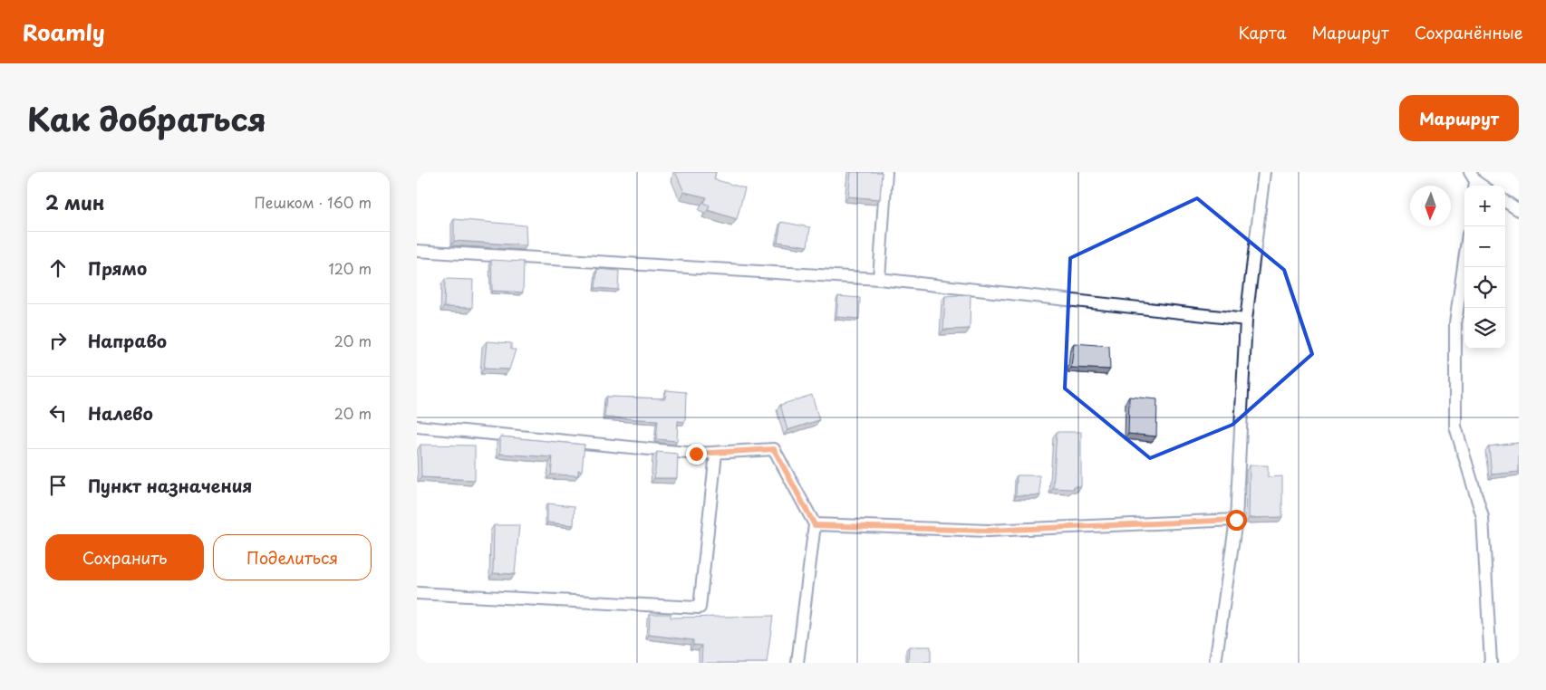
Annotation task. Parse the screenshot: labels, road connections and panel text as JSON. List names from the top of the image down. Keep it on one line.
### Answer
{"north":"bottom","page":{"header":"Roamly","nav":["Карта","Маршрут","Сохранённые"],"title":"Как добраться","buttons":["Маршрут",["Сохранить","Поделиться"]],"heading":["2 мин","Пешком · 160 m"],"map_buttons":["+","−"],"list":[["Прямо","120 m"],["Направо","20 m"],["Налево","20 m"],"Пункт назначения"]}}
